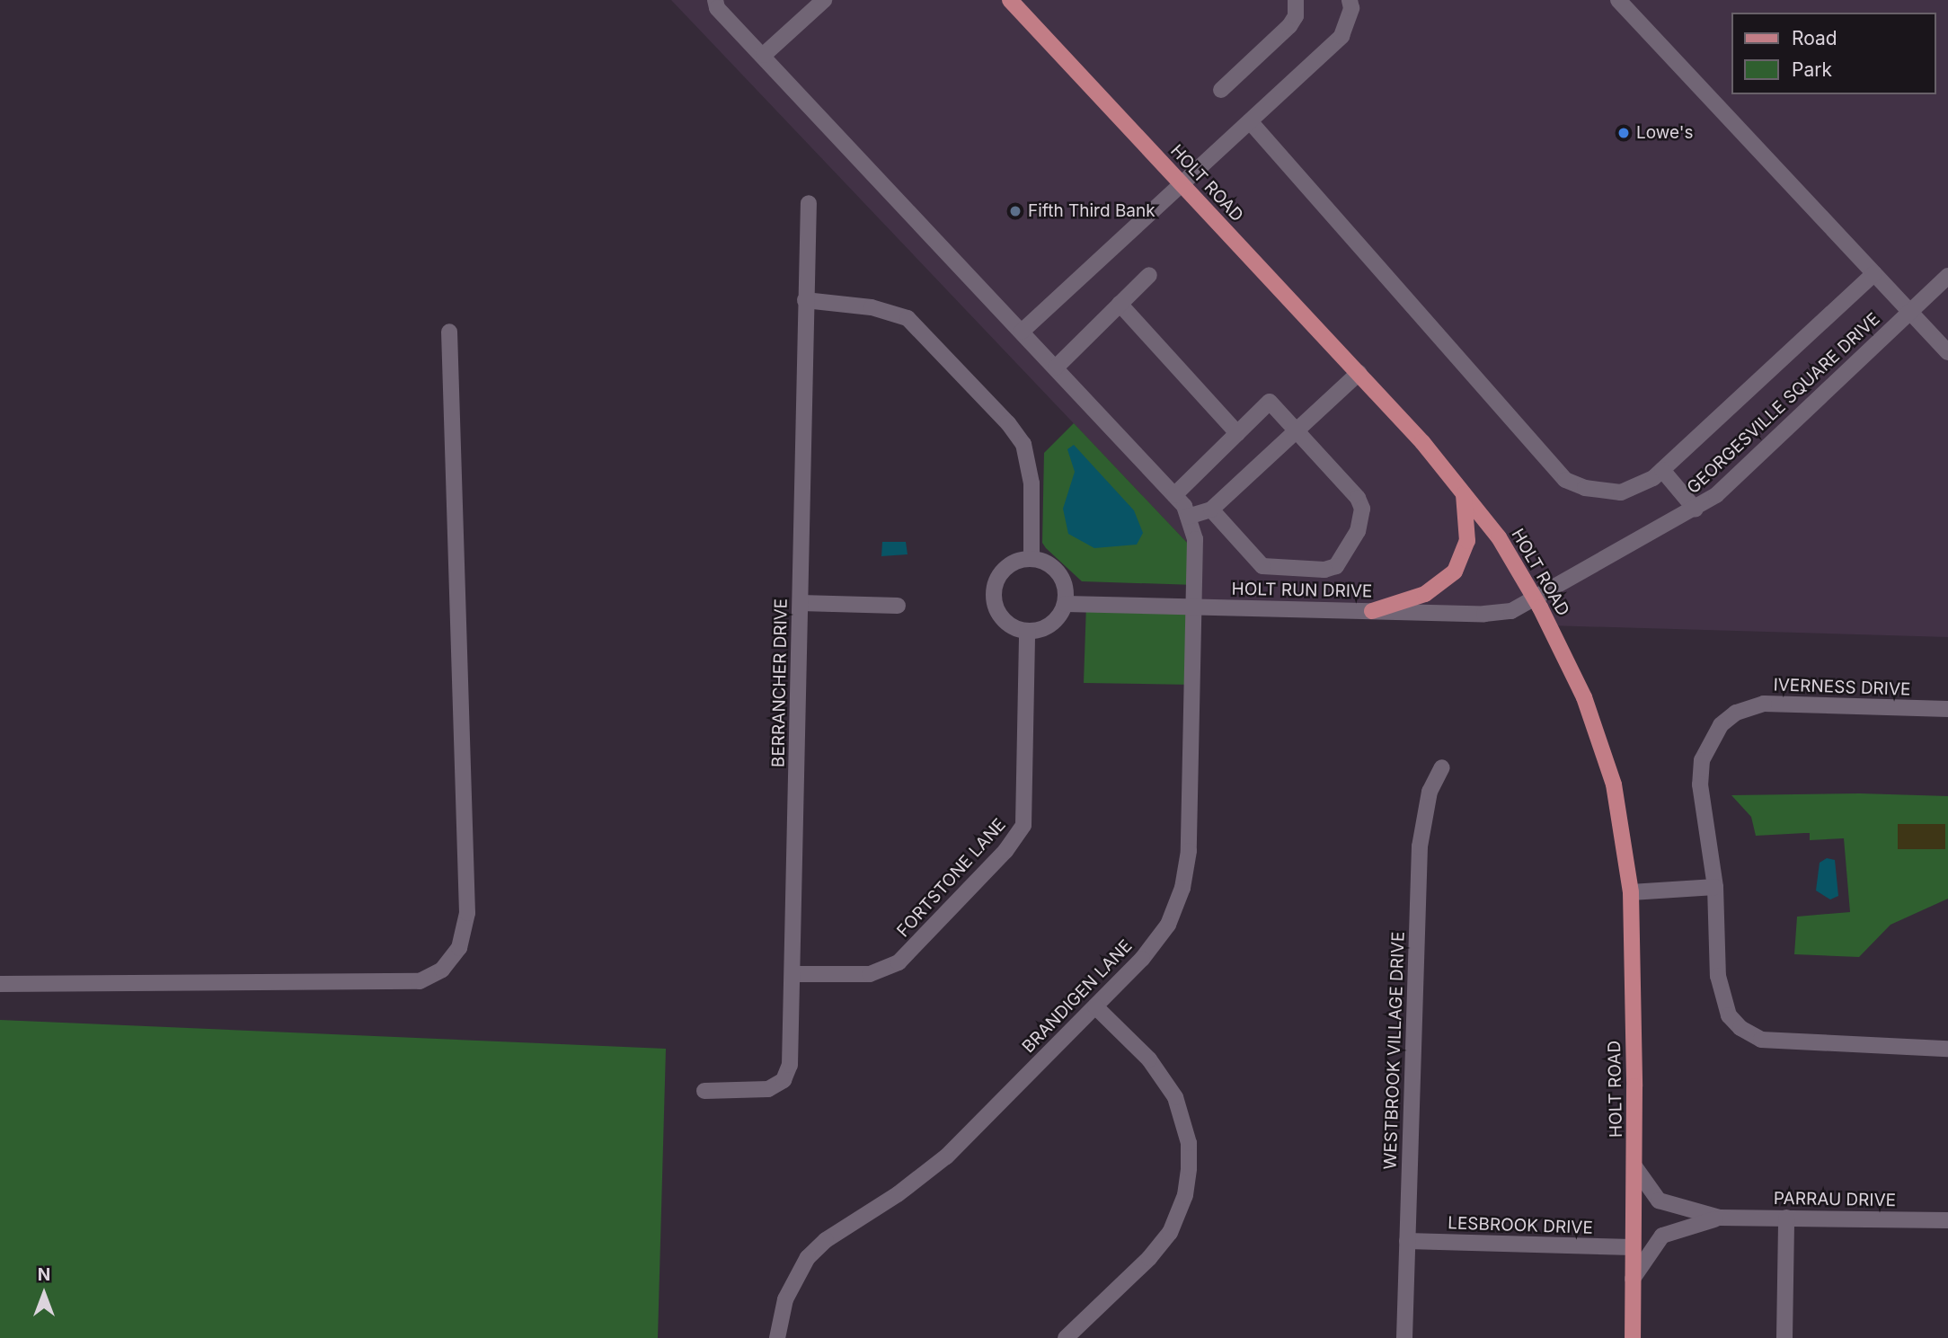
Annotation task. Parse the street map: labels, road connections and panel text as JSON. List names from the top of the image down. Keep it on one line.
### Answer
{"streets":{"main road":["HOLT ROAD"],"street":["GEORGESVILLE SQUARE DRIVE","HOLT RUN DRIVE","BERRANCHER DRIVE","IVERNESS DRIVE","FORTSTONE LANE","BRANDIGEN LANE","WESTBROOK VILLAGE DRIVE","PARRAU DRIVE","LESBROOK DRIVE"]},"crossings":[["HOLT ROAD","GEORGESVILLE SQUARE DRIVE"],["HOLT ROAD","HOLT RUN DRIVE"],["HOLT ROAD","PARRAU DRIVE"],["HOLT ROAD","LESBROOK DRIVE"],["GEORGESVILLE SQUARE DRIVE","HOLT RUN DRIVE"],["HOLT RUN DRIVE","FORTSTONE LANE"],["HOLT RUN DRIVE","BRANDIGEN LANE"],["BERRANCHER DRIVE","FORTSTONE LANE"],["WESTBROOK VILLAGE DRIVE","LESBROOK DRIVE"]],"places":["Lowe's","Fifth Third Bank"],"legend":["Road","Park"],"north":"top"}
